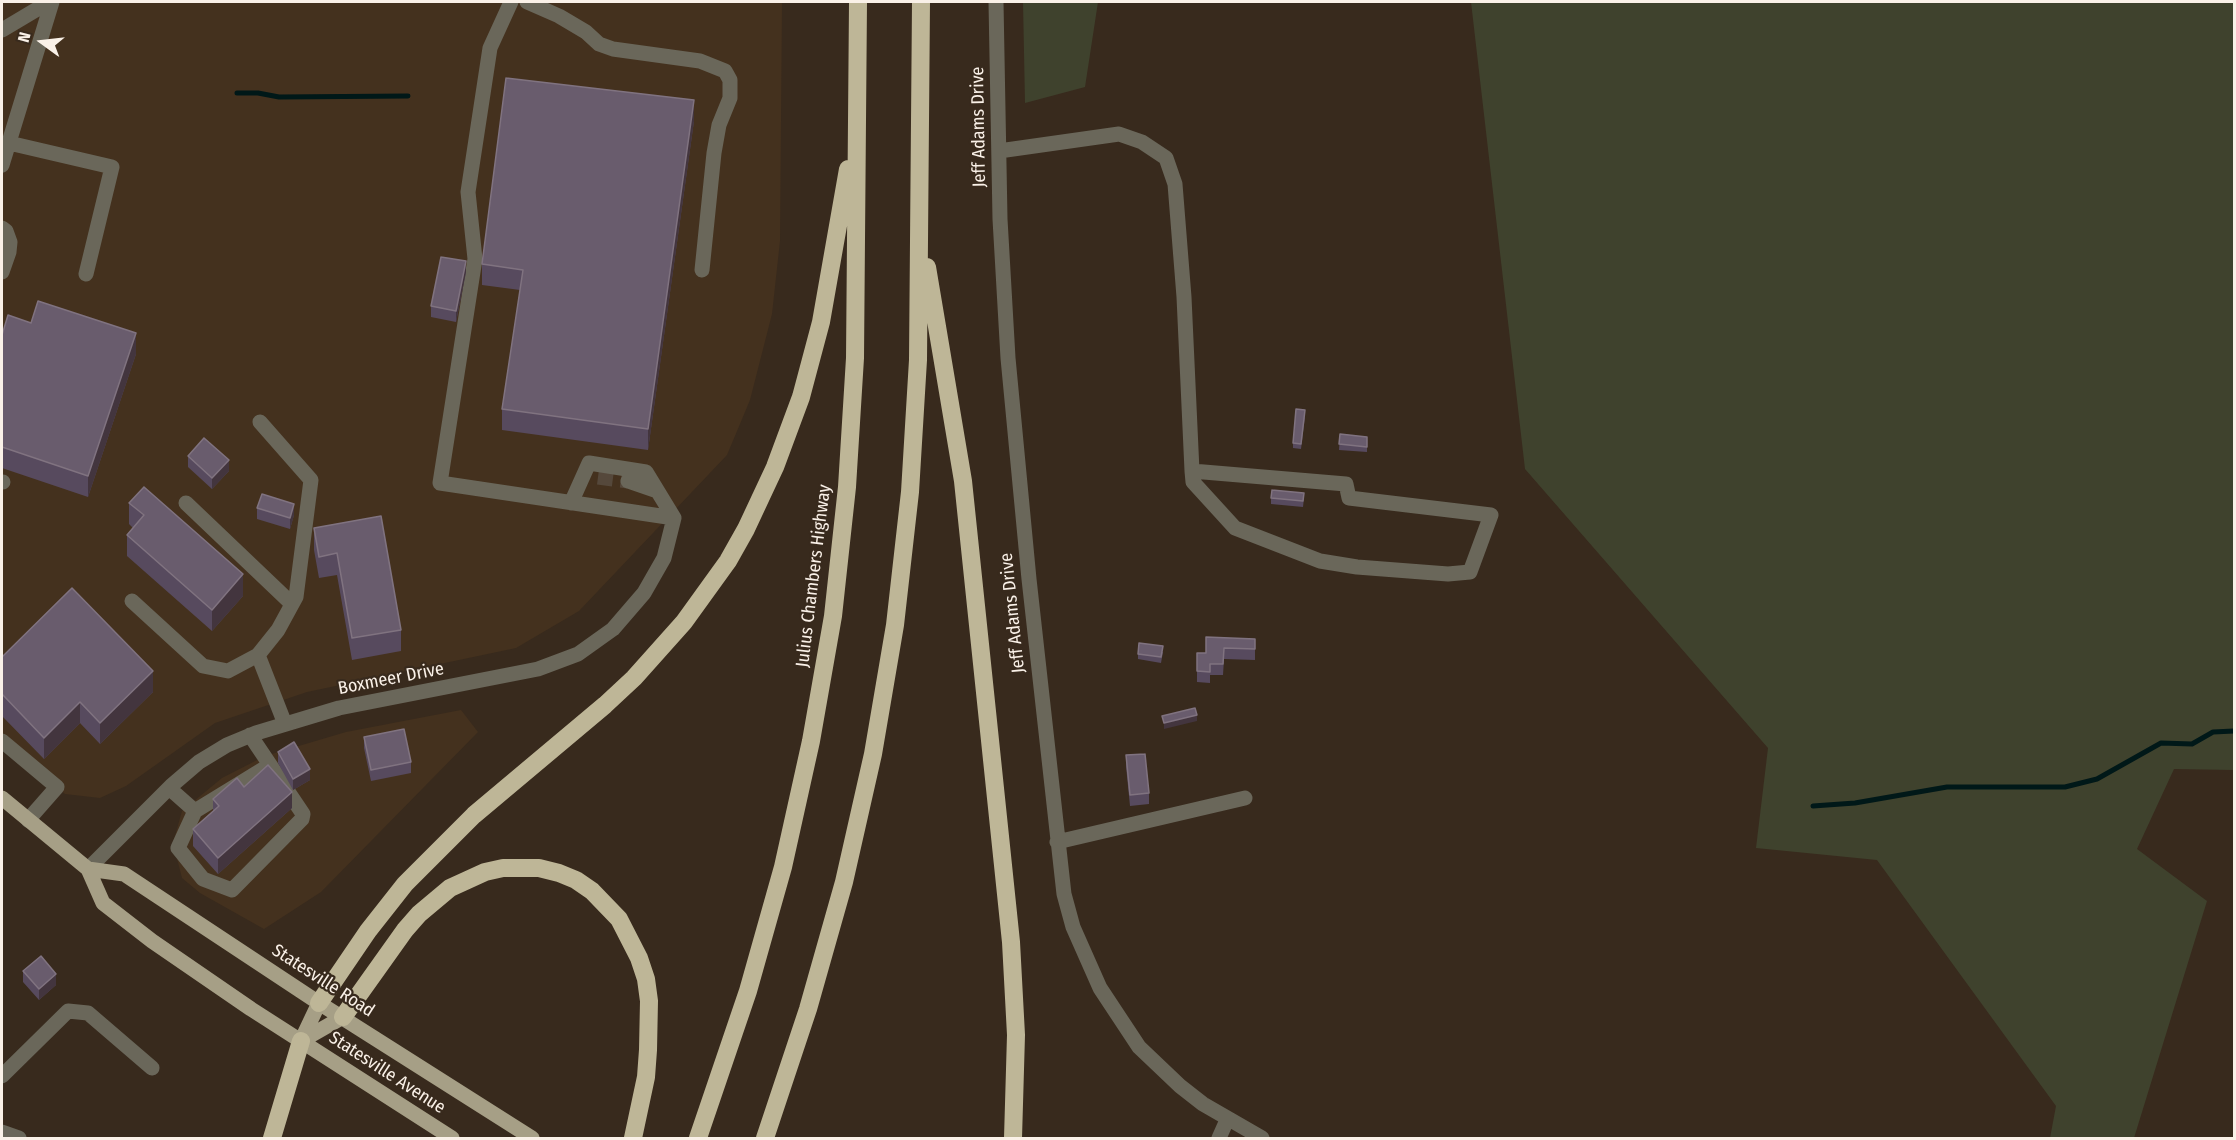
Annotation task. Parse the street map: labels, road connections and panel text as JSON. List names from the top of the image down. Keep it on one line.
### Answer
{"streets":{"highway":["Julius Chambers Highway"],"main road":["Statesville Road","Statesville Avenue"],"street":["Jeff Adams Drive","Boxmeer Drive"]},"crossings":[["Boxmeer Drive","Statesville Road"]],"north":"left"}
